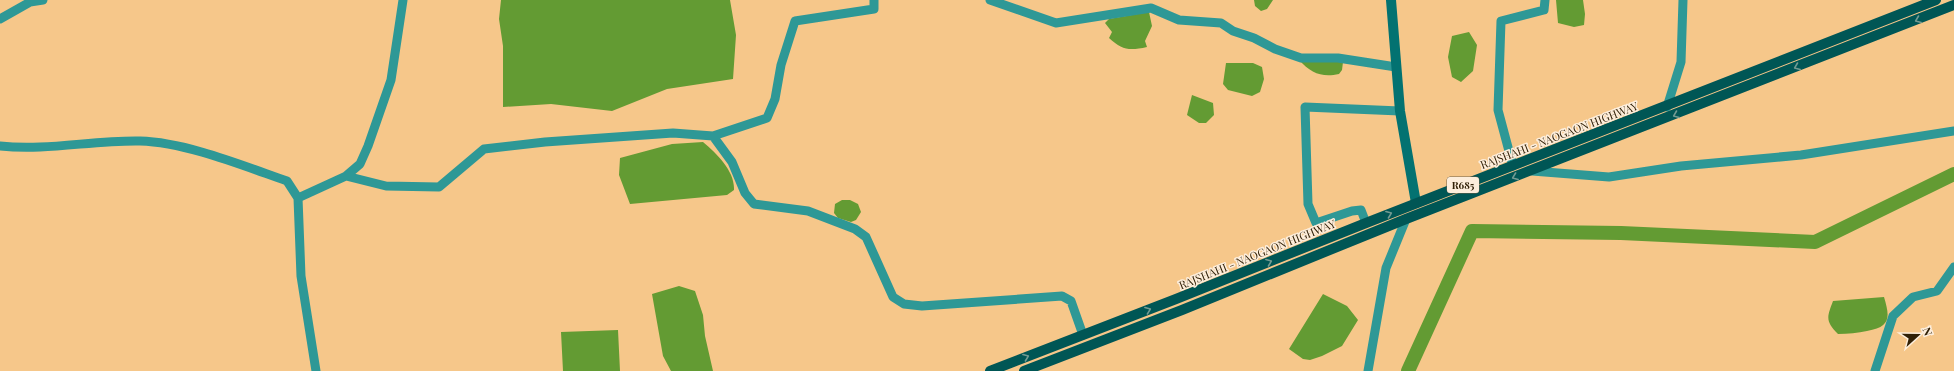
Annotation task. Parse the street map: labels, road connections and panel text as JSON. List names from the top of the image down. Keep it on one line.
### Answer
{"streets":{"main road":["RAJSHAHI - NAOGAON HIGHWAY","R685"]},"north":"right"}
